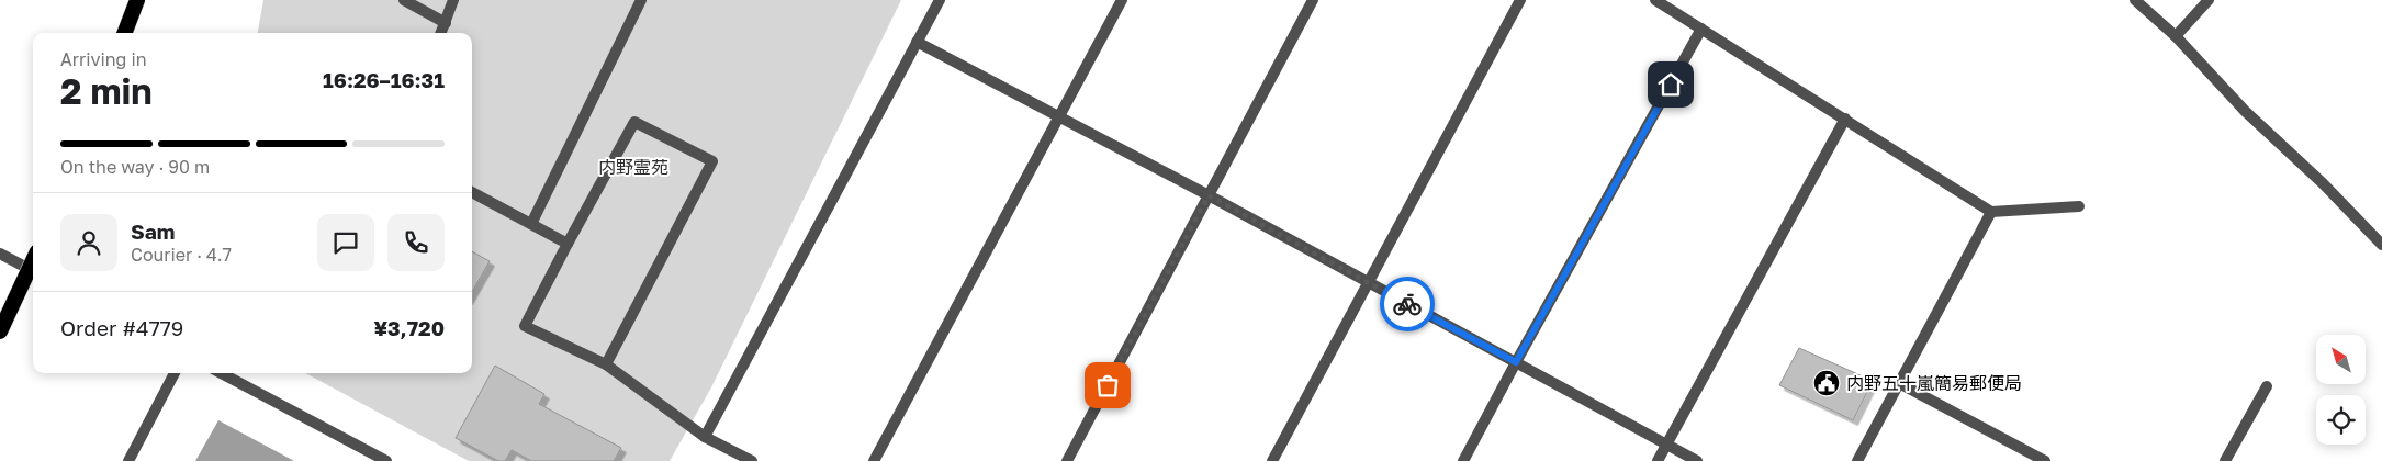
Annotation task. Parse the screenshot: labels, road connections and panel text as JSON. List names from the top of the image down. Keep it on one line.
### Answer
{"parks":["内野霊苑"],"places":{"public building":["内野五十嵐簡易郵便局"]},"north":"top left","page":{"heading":["2 min","Arriving in","16:26–16:31"],"panel":["Sam","Courier · 4.7","Order #4779","¥3,720"],"bar":"On the way · 90 m"}}
